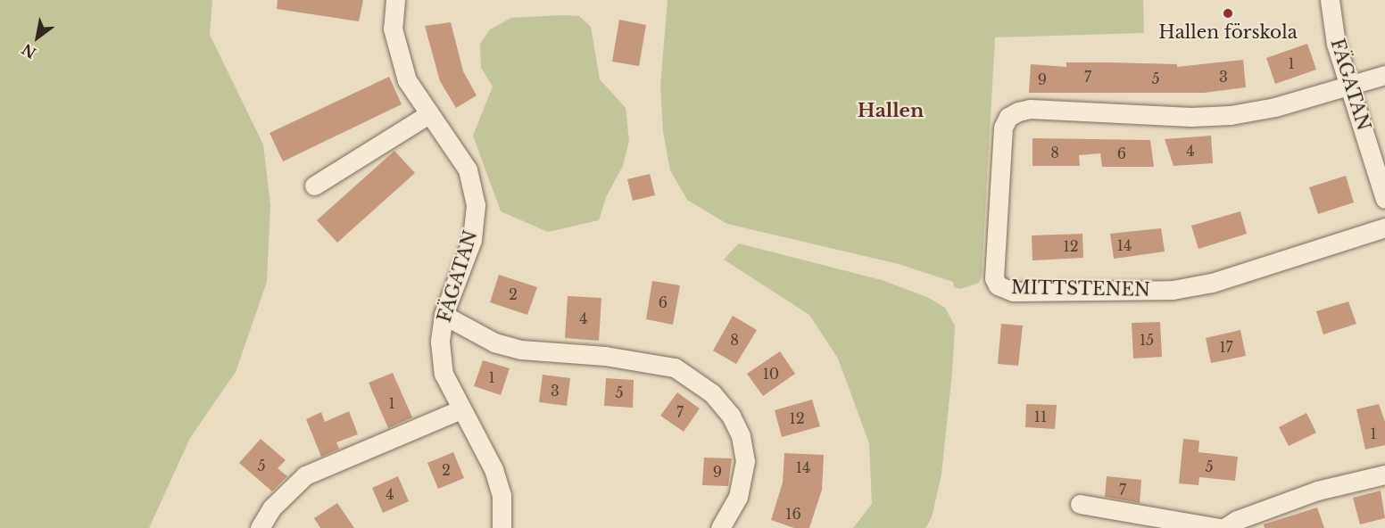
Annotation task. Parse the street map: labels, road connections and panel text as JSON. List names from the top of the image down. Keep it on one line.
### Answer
{"streets":{"street":["FÄGATAN","MITTSTENEN"]},"crossings":[["FÄGATAN","MITTSTENEN"]],"districts":["Hallen"],"places":["Hallen förskola"],"house_numbers":["1","7","3","5","9","4","8","6","14","12","2","6","4","8","15","17","10","1","3","5","1","7","11","12","1","5","5","14","2","9","7","4","16"],"north":"bottom left"}
